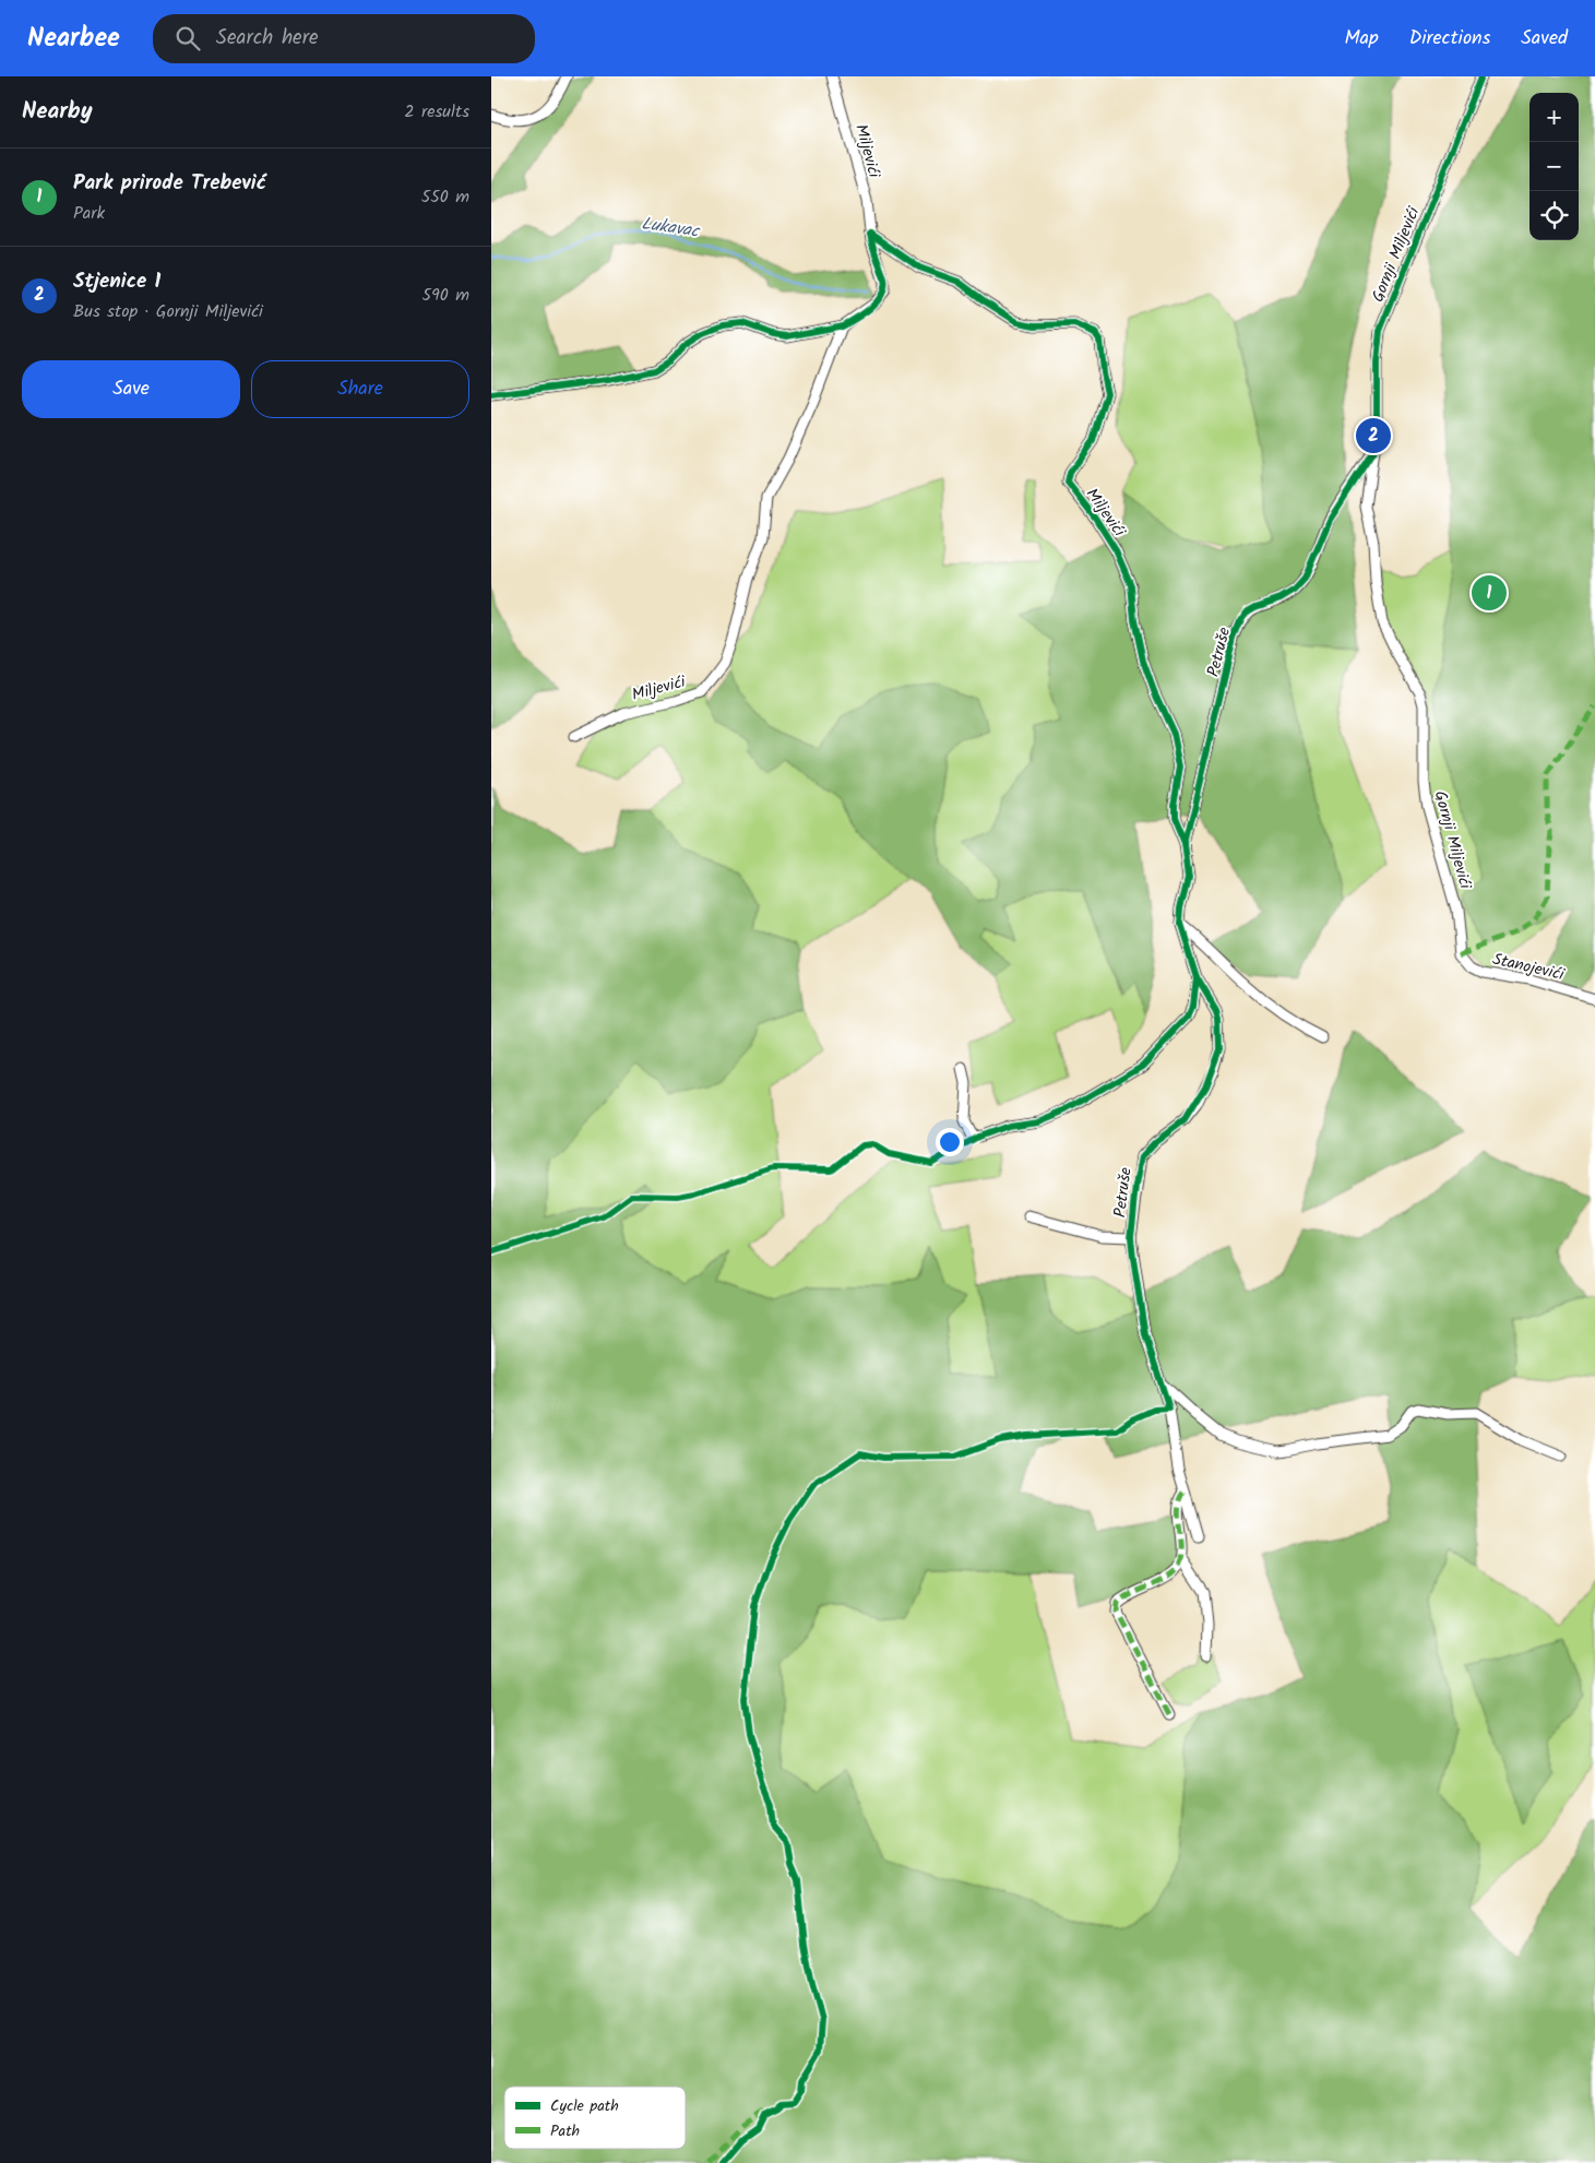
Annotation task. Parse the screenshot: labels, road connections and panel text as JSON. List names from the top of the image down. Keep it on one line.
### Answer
{"streets":{"street":["Miljevići","Gornji Miljevići","Petruše","Stanojevići"]},"crossings":[["Miljevići","Petruše"],["Gornji Miljevići","Petruše"],["Gornji Miljevići","Stanojevići"]],"water":["Lukavac"],"legend":["Cycle path","Path"],"page":{"header":"Nearbee","search":"Search here","nav":["Map","Directions","Saved"],"heading":["Nearby","2 results"],"map_buttons":["+","−"],"list":[{"mark":"1","name":"Park prirode Trebević","note":"Park","value":"550 m"},{"mark":"2","name":"Stjenice 1","note":"Bus stop · Gornji Miljevići","value":"590 m"}],"buttons":["Save","Share"],"pins":["2","1"]}}
